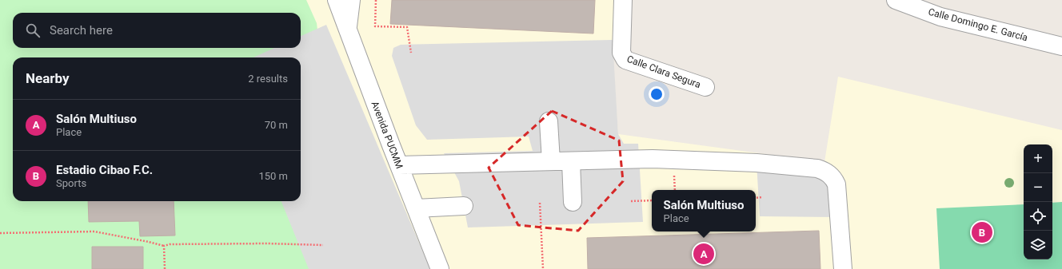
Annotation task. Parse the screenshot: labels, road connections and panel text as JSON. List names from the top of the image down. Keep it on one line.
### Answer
{"streets":{"street":["Calle Domingo E. García","Calle Clara Segura","Avenida PUCMM"]},"page":{"search":"Search here","heading":["Nearby","2 results"],"list":[{"mark":"A","name":"Salón Multiuso","note":"Place","value":"70 m"},{"mark":"B","name":"Estadio Cibao F.C.","note":"Sports","value":"150 m"}],"map_buttons":["+","−"],"popup":["Salón Multiuso","Place"],"pins":["B","A"]}}
